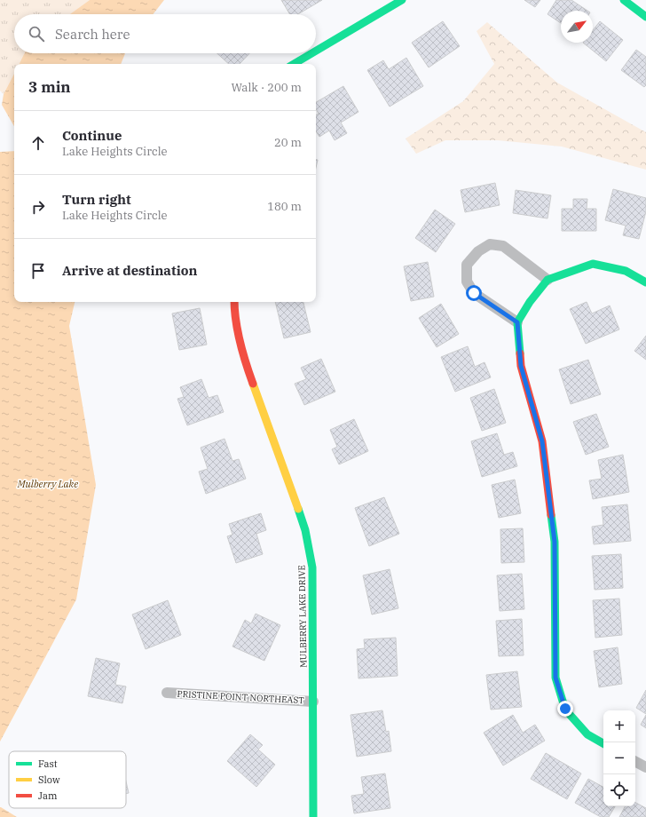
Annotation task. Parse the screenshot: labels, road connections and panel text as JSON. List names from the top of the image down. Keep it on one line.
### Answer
{"streets":{"street":["MULBERRY LAKE DRIVE","PRISTINE POINT NORTHEAST"]},"crossings":[["MULBERRY LAKE DRIVE","PRISTINE POINT NORTHEAST"]],"water":["Mulberry Lake"],"legend":["Fast","Slow","Jam"],"north":"top right","page":{"search":"Search here","heading":["3 min","Walk · 200 m"],"list":[["Continue","Lake Heights Circle","20 m"],["Turn right","Lake Heights Circle","180 m"],"Arrive at destination"],"map_buttons":["+","−"]}}
